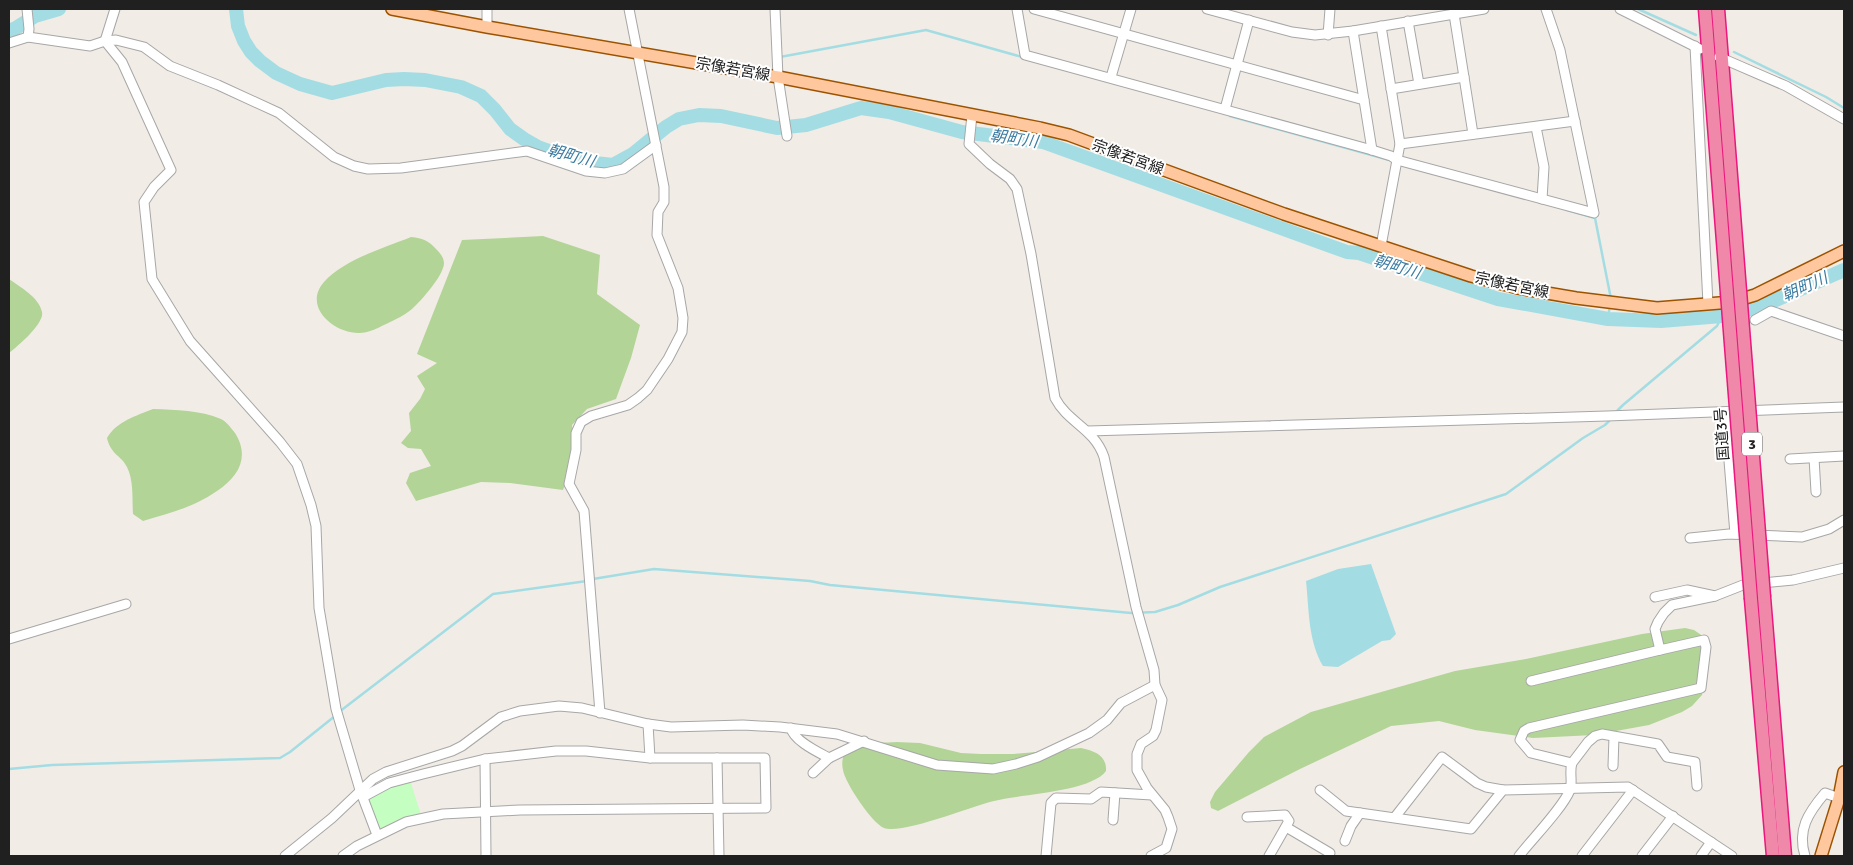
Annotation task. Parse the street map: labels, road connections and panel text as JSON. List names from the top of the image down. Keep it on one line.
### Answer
{"streets":{"highway":["国道3号","3"],"main road":["宗像若宮線"]},"water":["朝町川"]}
